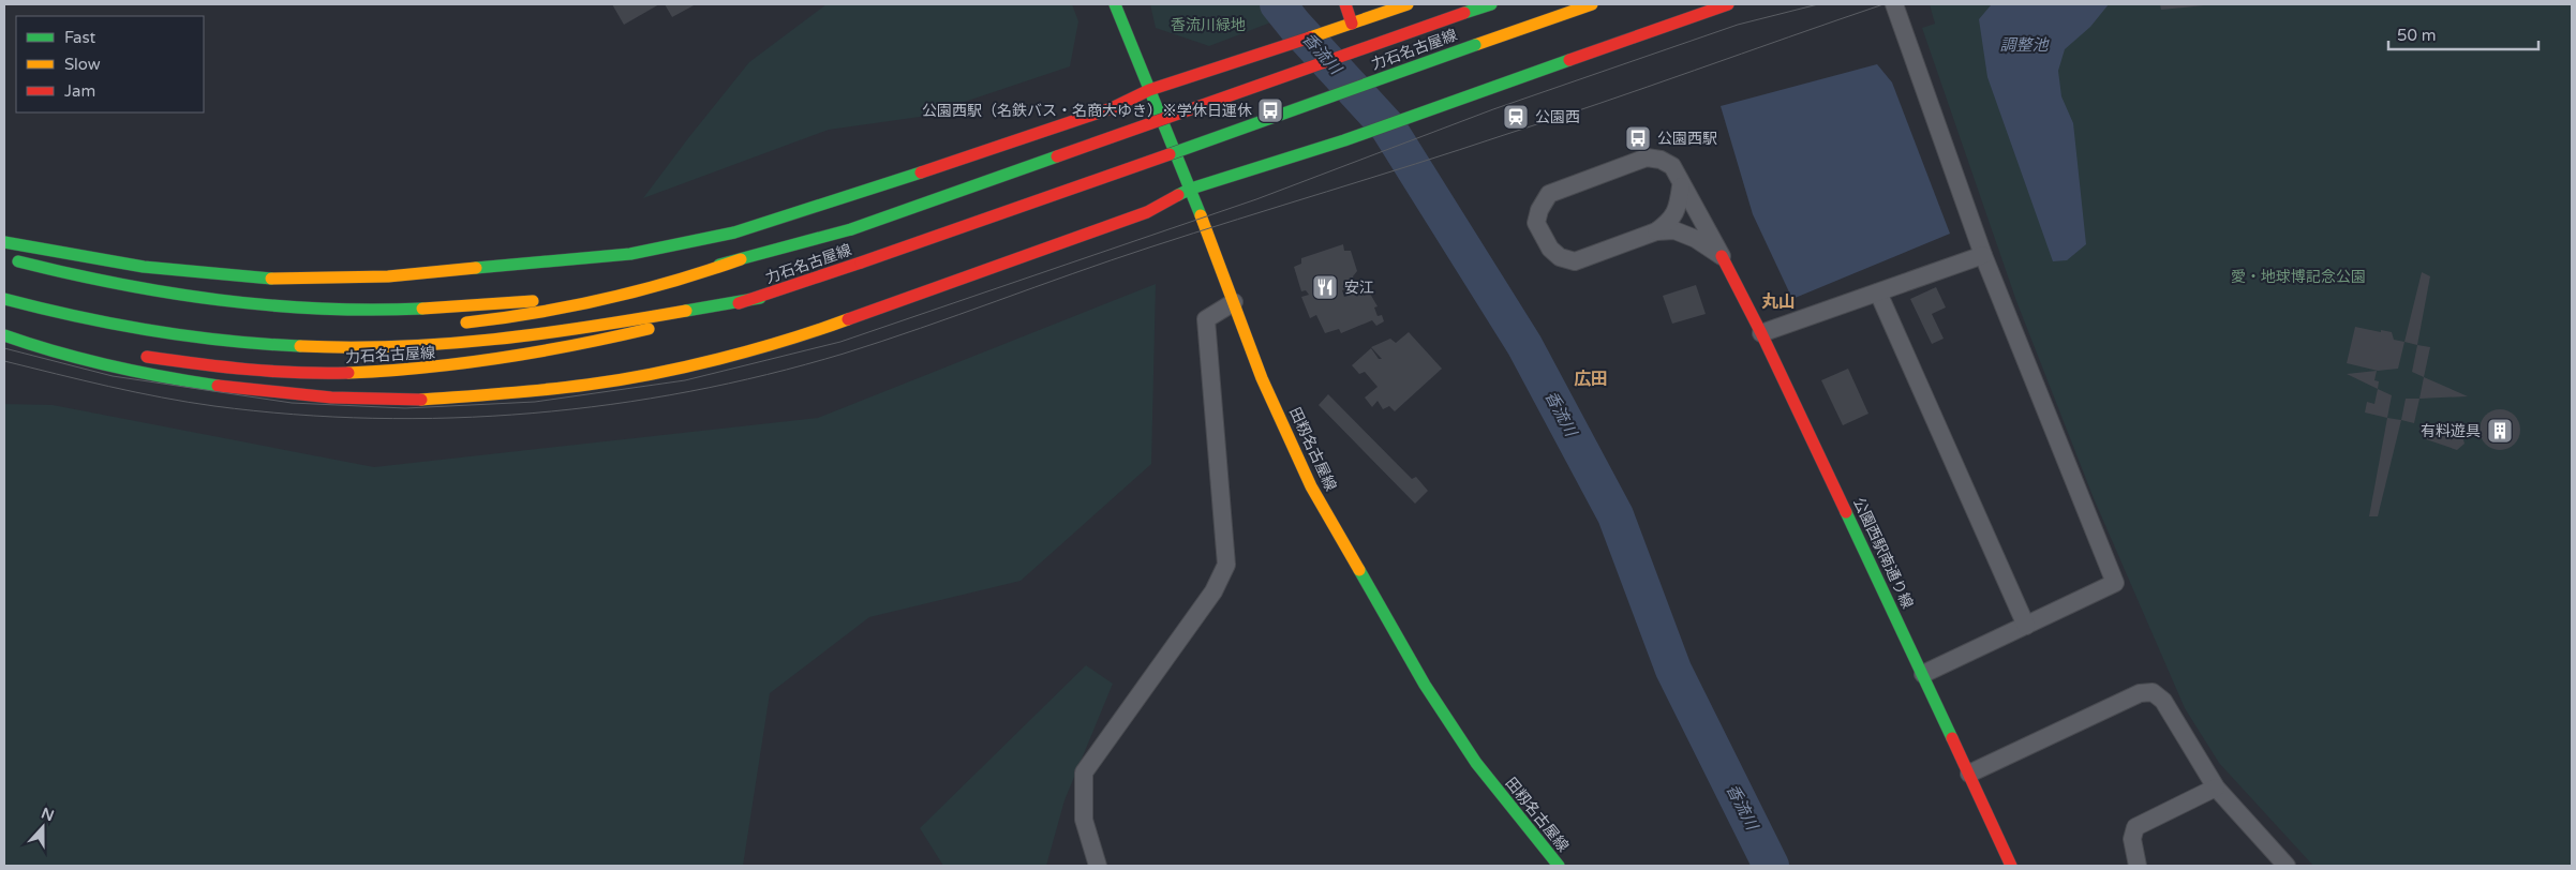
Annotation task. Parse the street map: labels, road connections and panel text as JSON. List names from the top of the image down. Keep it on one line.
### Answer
{"streets":{"main road":["力石名古屋線","田籾名古屋線","公園西駅南通り線"]},"districts":["丸山","広田"],"water":["調整池","香流川"],"parks":["香流川緑地","愛・地球博記念公園"],"places":{"bus stop":["公園西駅（名鉄バス・名商大ゆき）※学休日運休","公園西駅"],"station":["公園西"],"restaurant":["安江"],"building":["有料遊具"]},"legend":["Fast","Slow","Jam"],"scale_bar":"50 m","north":"top"}
